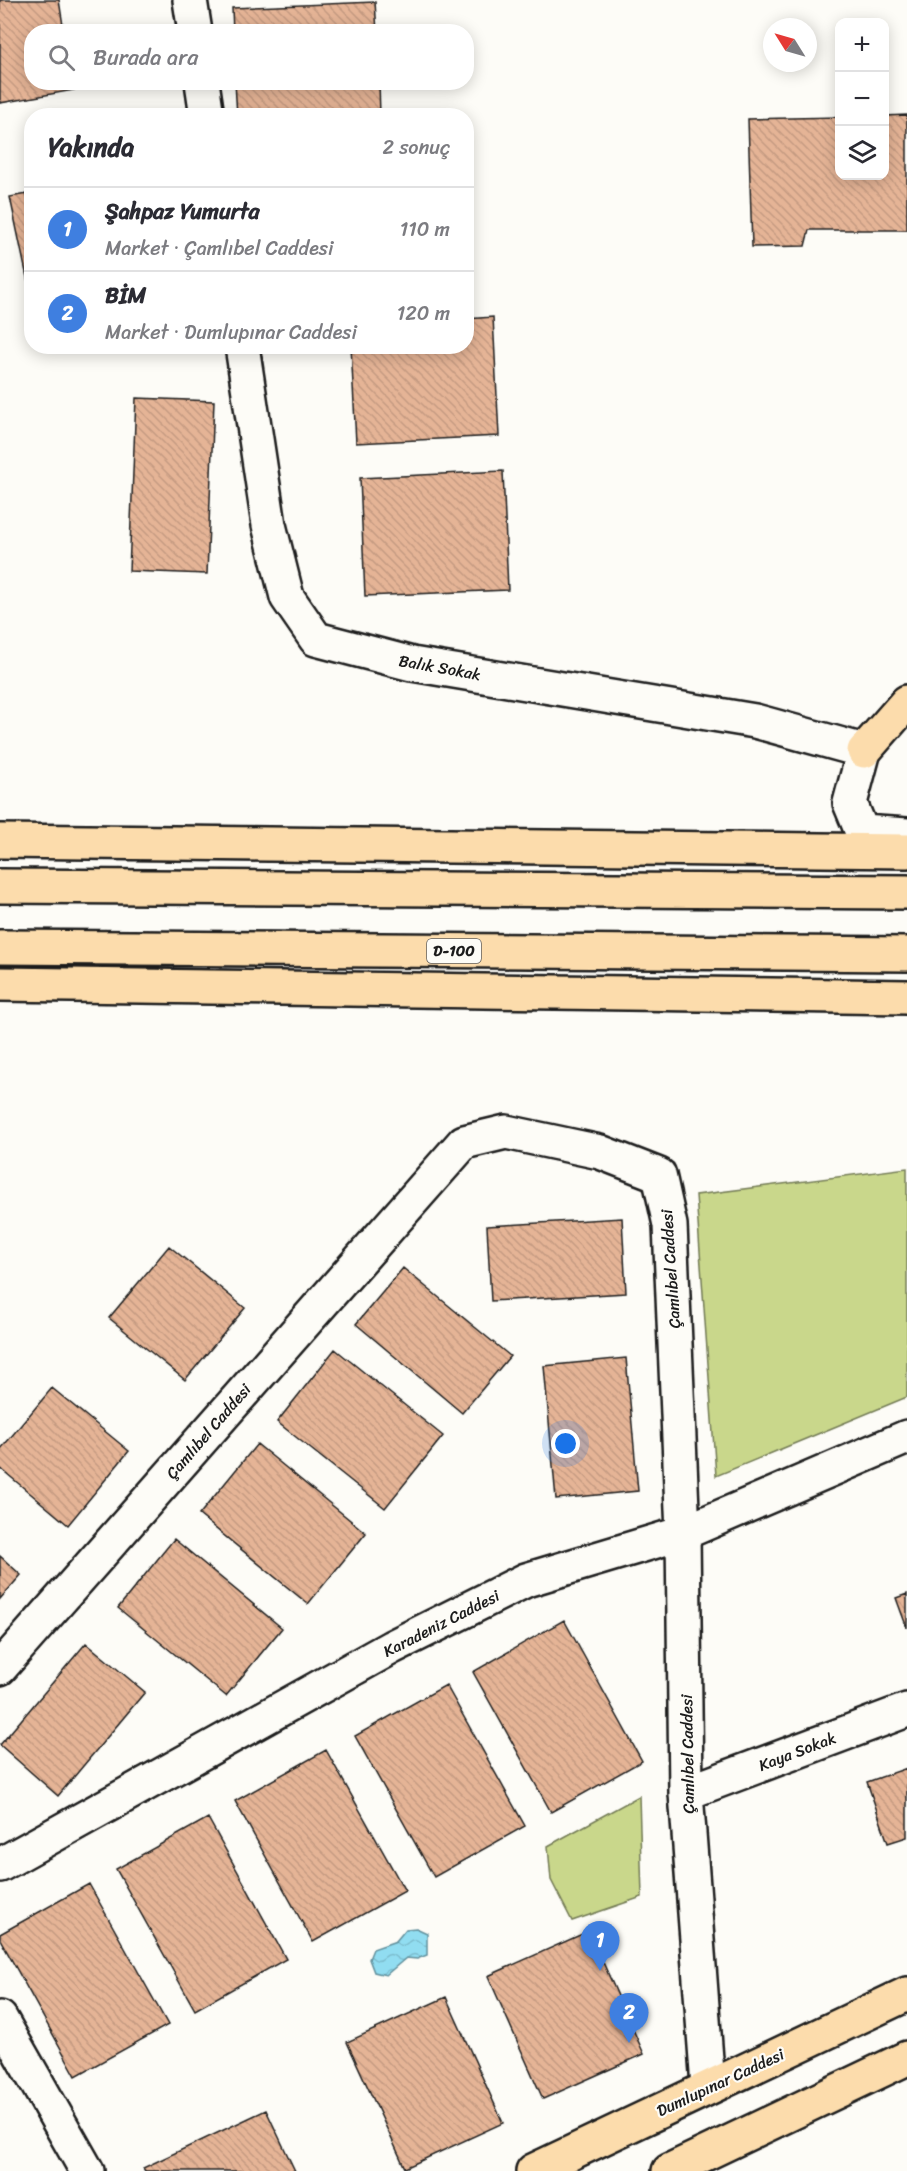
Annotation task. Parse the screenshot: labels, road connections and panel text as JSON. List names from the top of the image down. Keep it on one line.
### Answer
{"streets":{"main road":["D-100","Dumlupınar Caddesi"],"street":["Balık Sokak","Çamlıbel Caddesi","Karadeniz Caddesi","Kaya Sokak"]},"crossings":[["Çamlıbel Caddesi","Karadeniz Caddesi"],["Çamlıbel Caddesi","Kaya Sokak"],["Çamlıbel Caddesi","Dumlupınar Caddesi"]],"north":"top left","page":{"map_buttons":["+","−"],"search":"Burada ara","heading":["Yakında","2 sonuç"],"list":[{"mark":"1","name":"Şahpaz Yumurta","note":"Market · Çamlıbel Caddesi","value":"110 m"},{"mark":"2","name":"BİM","note":"Market · Dumlupınar Caddesi","value":"120 m"}],"pins":["1","2"]}}
